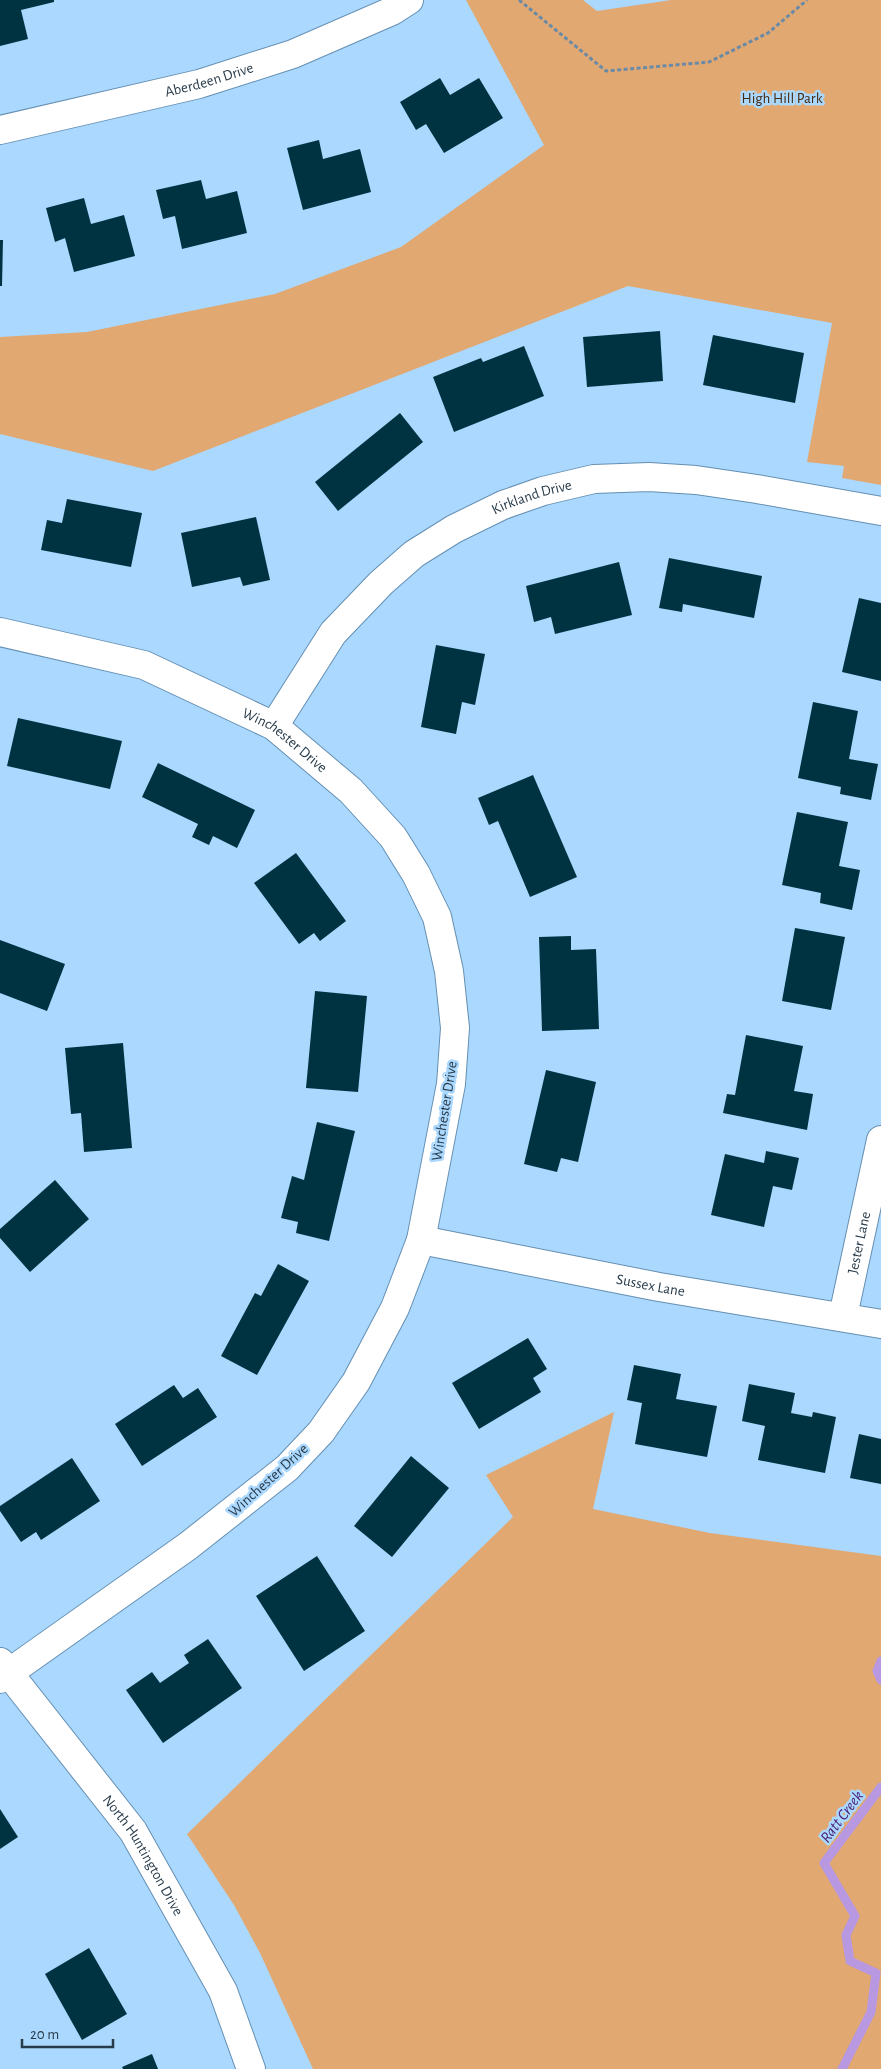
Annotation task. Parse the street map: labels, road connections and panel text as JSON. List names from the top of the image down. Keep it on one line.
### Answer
{"streets":{"street":["Aberdeen Drive","Kirkland Drive","Winchester Drive","Jester Lane","Sussex Lane","North Huntington Drive"]},"crossings":[["Kirkland Drive","Winchester Drive"],["Winchester Drive","Sussex Lane"],["Winchester Drive","North Huntington Drive"],["Jester Lane","Sussex Lane"]],"water":["Ratt Creek"],"parks":["High Hill Park"],"scale_bar":"20 m"}
